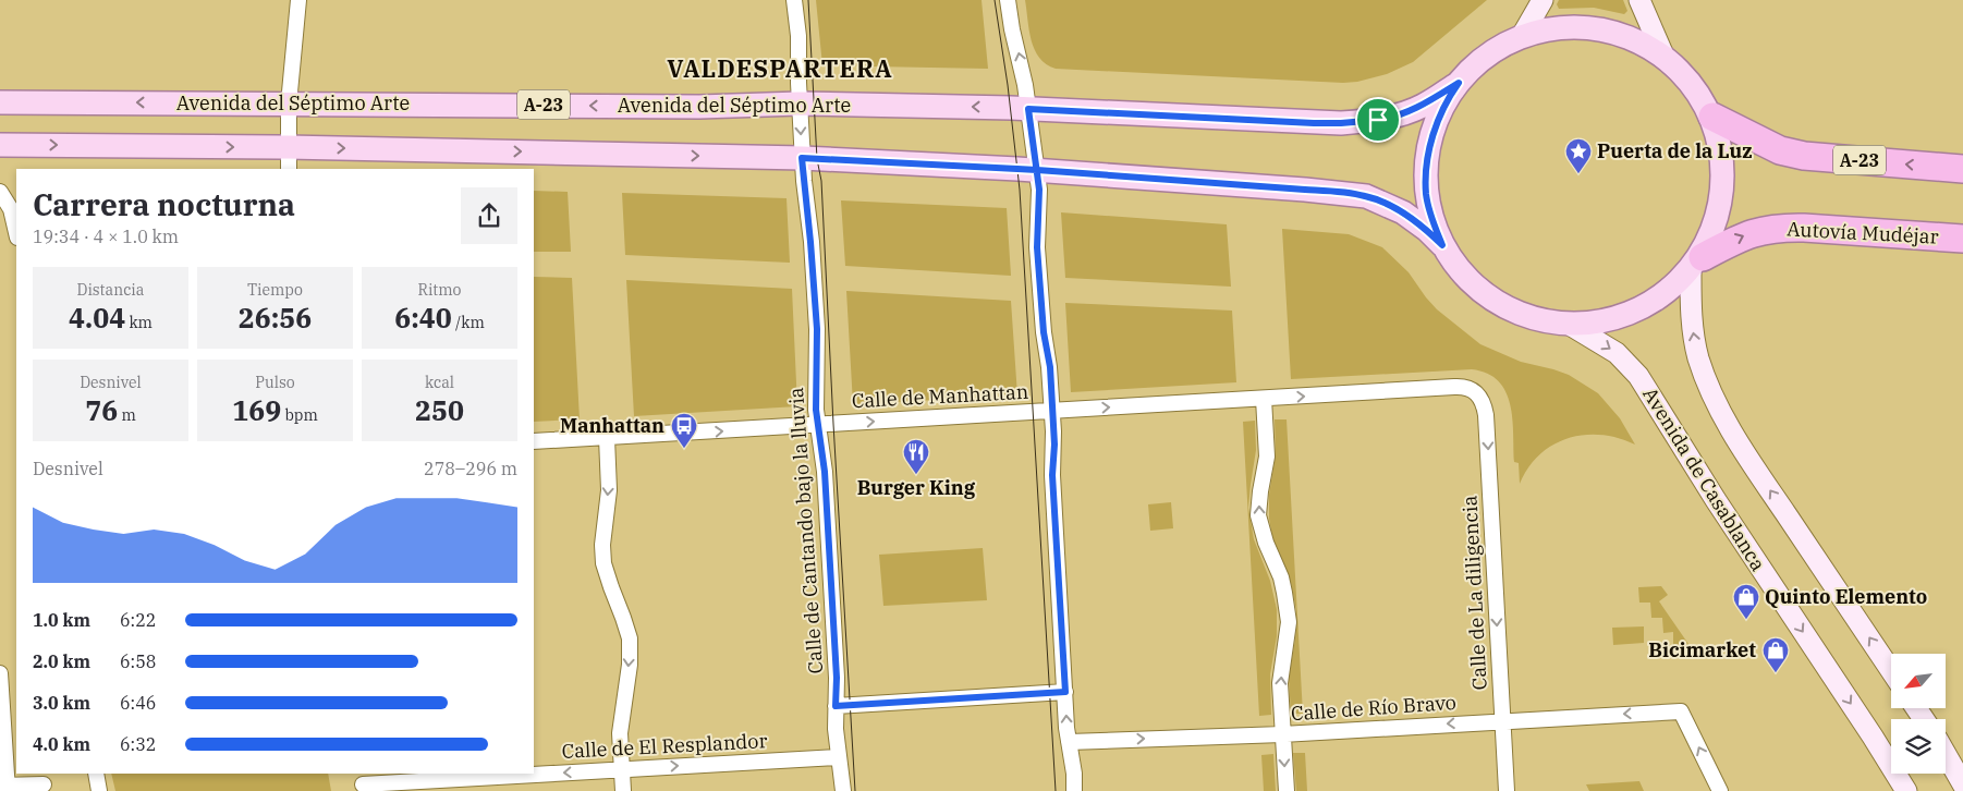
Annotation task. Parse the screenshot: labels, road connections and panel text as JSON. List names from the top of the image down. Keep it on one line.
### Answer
{"streets":{"highway":["A-23","Autovía Mudéjar"],"main road":["Avenida del Séptimo Arte","Avenida de Casablanca"],"street":["Calle de Manhattan","Calle de Cantando bajo la lluvia","Calle de La diligencia","Calle de Río Bravo","Calle de El Resplandor"]},"crossings":[["Avenida del Séptimo Arte","A-23"],["Avenida del Séptimo Arte","Calle de Cantando bajo la lluvia"],["A-23","Autovía Mudéjar"],["A-23","Avenida de Casablanca"],["A-23","Calle de Cantando bajo la lluvia"],["Calle de Manhattan","Calle de Cantando bajo la lluvia"],["Calle de Manhattan","Calle de La diligencia"],["Calle de Cantando bajo la lluvia","Calle de El Resplandor"],["Calle de La diligencia","Calle de Río Bravo"]],"one_way":["Calle de Manhattan","Calle de La diligencia"],"districts":["VALDESPARTERA"],"places":{"place":["Puerta de la Luz"],"bus stop":["Manhattan"],"restaurant":["Burger King"],"shop":["Quinto Elemento","Bicimarket"]},"north":"bottom left","page":{"heading":["Carrera nocturna","19:34 · 4 × 1.0 km"],"stats":[["Distancia","4.04 km"],["Tiempo","26:56"],["Ritmo","6:40 /km"],["Desnivel","76 m"],["Pulso","169 bpm"],["kcal","250"]],"chart":["Desnivel","278–296 m"],"list":[{"name":"1.0 km","note":"6:22"},{"name":"2.0 km","note":"6:58"},{"name":"3.0 km","note":"6:46"},{"name":"4.0 km","note":"6:32"}]}}
